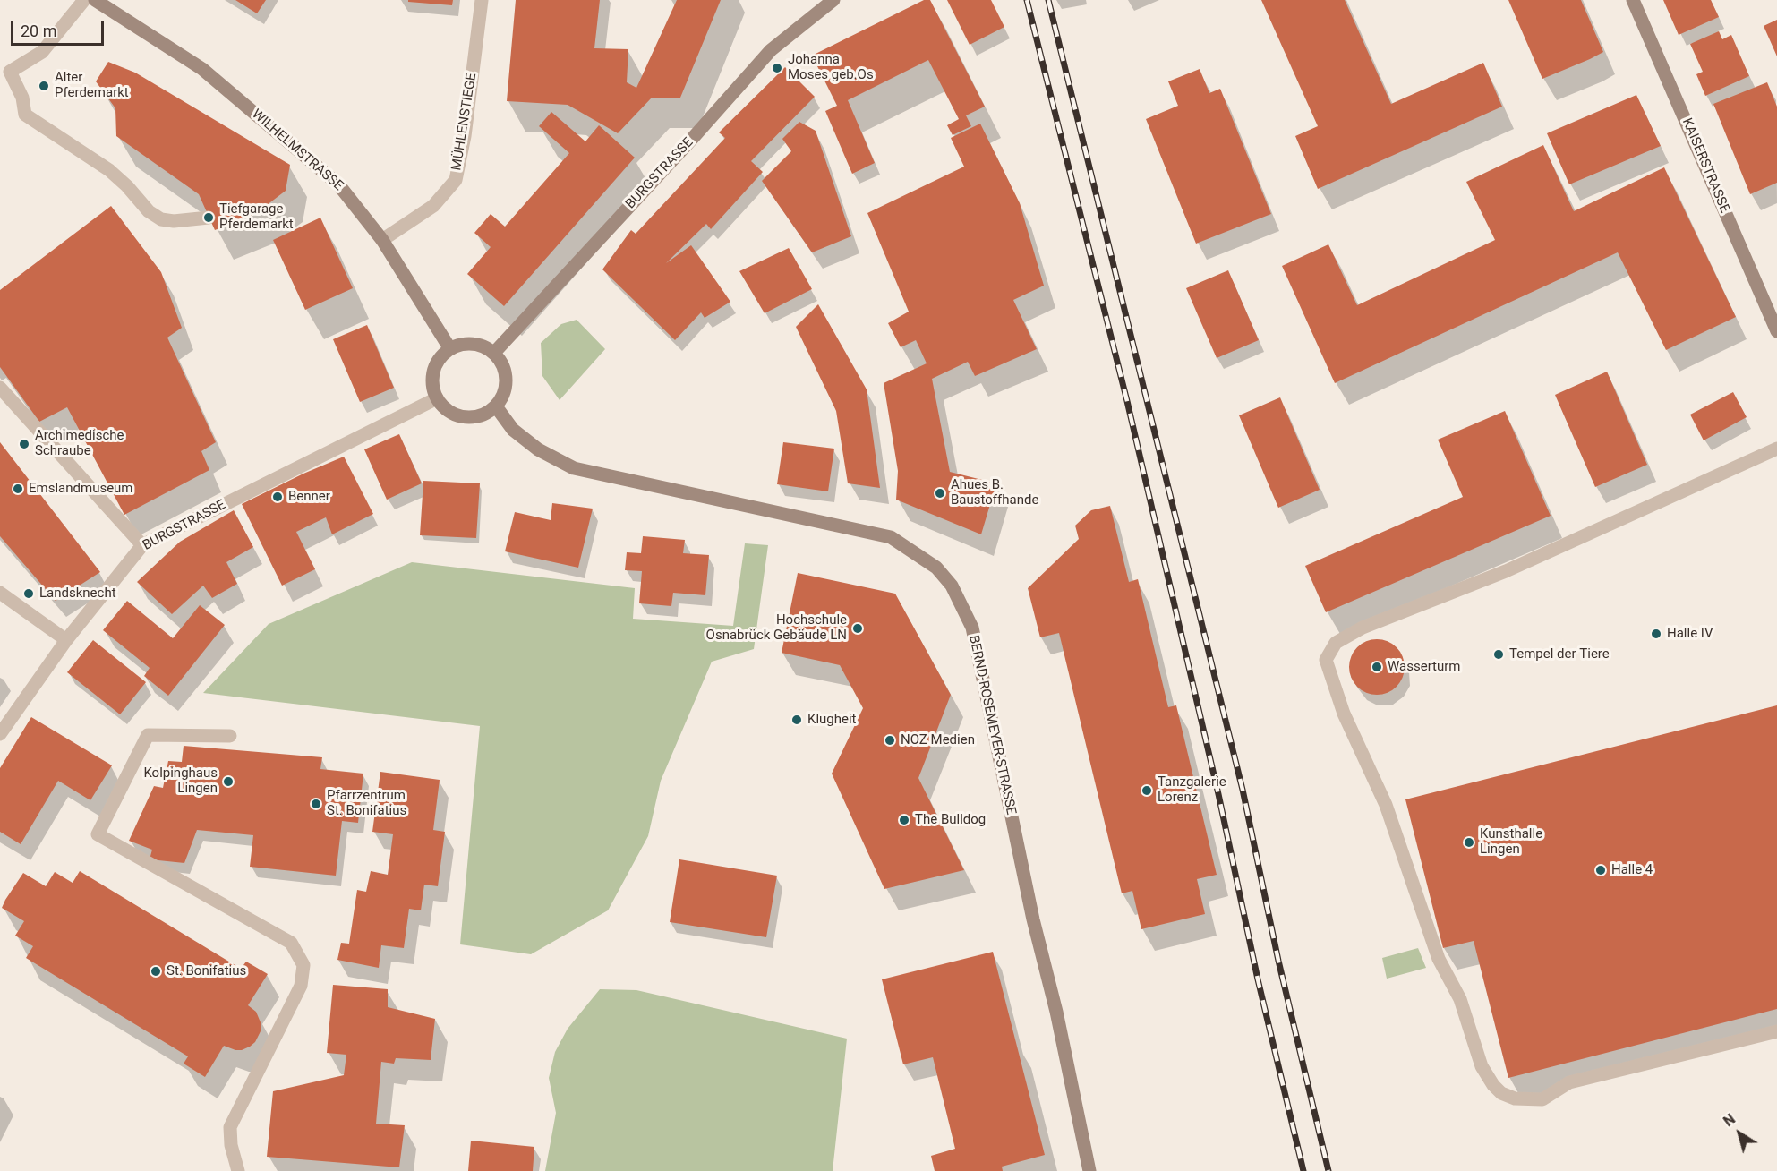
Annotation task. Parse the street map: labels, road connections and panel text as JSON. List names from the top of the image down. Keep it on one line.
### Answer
{"streets":{"street":["MÜHLENSTIEGE","WILHELMSTRASSE","KAISERSTRASSE","BURGSTRASSE","BERND-ROSEMEYER-STRASSE"]},"crossings":[["MÜHLENSTIEGE","WILHELMSTRASSE"],["WILHELMSTRASSE","BURGSTRASSE"],["WILHELMSTRASSE","BERND-ROSEMEYER-STRASSE"],["BURGSTRASSE","BERND-ROSEMEYER-STRASSE"]],"places":["Johanna Moses geb.Os","Alter Pferdemarkt","Tiefgarage Pferdemarkt","Archimedische Schraube","Emslandmuseum","Ahues B. Baustoffhande","Benner","Landsknecht","Hochschule Osnabrück Gebäude LN","Halle IV","Tempel der Tiere","Wasserturm","Klugheit","NOZ Medien","Kolpinghaus Lingen","Tanzgalerie Lorenz","Pfarrzentrum St. Bonifatius","The Bulldog","Kunsthalle Lingen","Halle 4","St. Bonifatius"],"scale_bar":"20 m","north":"top left"}
